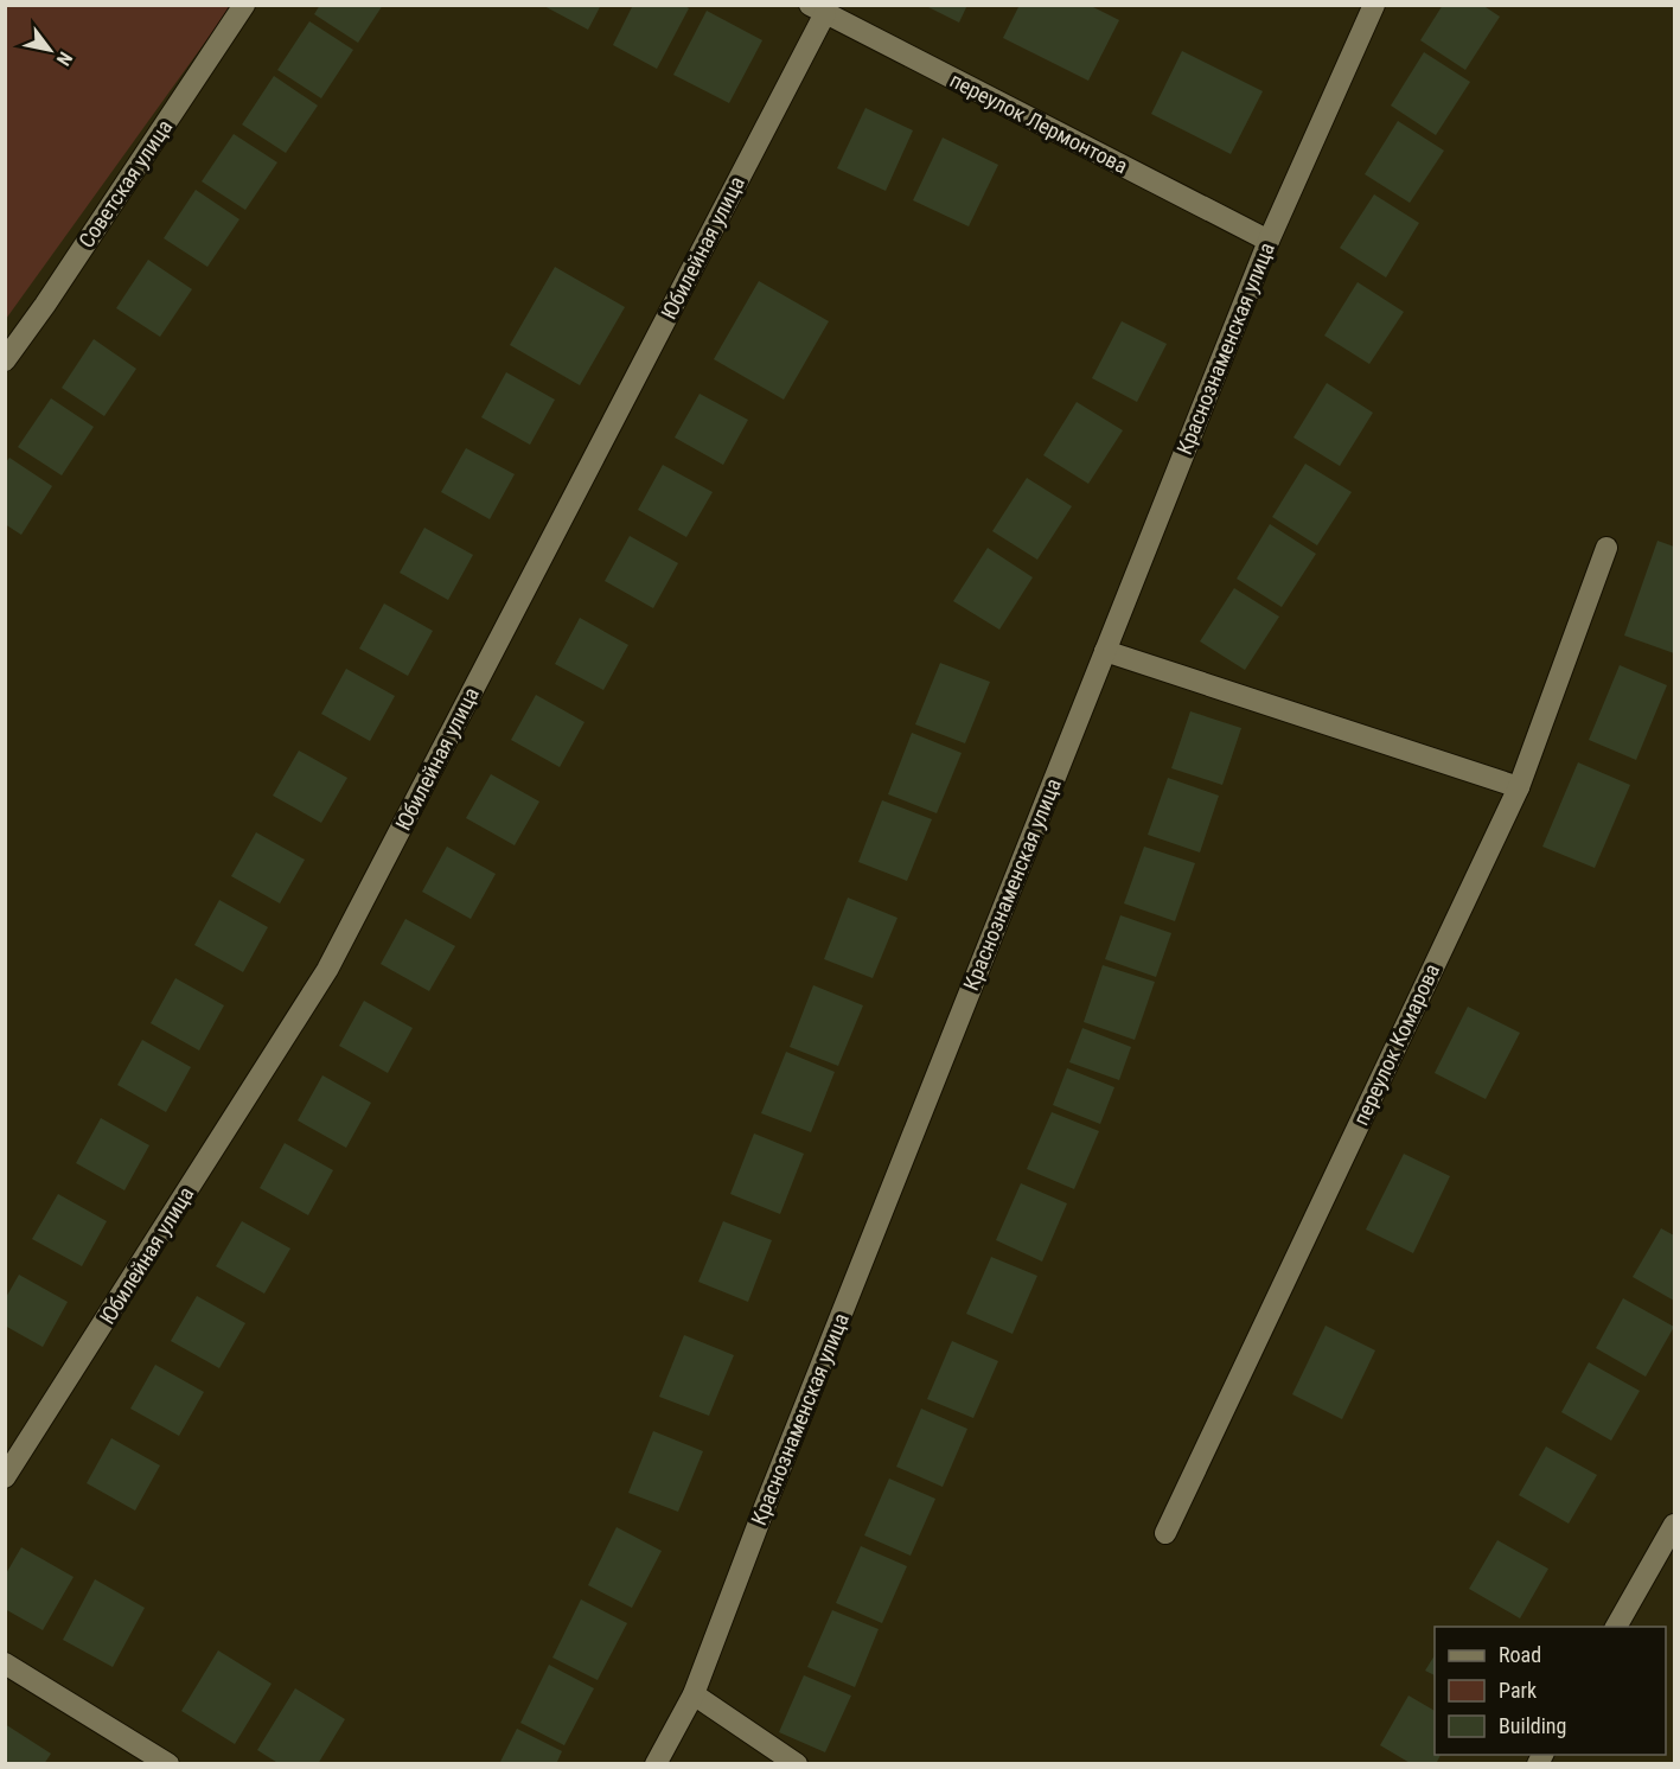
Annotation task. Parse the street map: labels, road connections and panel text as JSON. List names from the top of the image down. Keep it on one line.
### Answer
{"streets":{"street":["переулок Лермонтова","Советская улица","Юбилейная улица","Краснознаменская улица","переулок Комарова"]},"crossings":[["переулок Лермонтова","Юбилейная улица"],["переулок Лермонтова","Краснознаменская улица"]],"legend":["Road","Park","Building"],"north":"bottom right"}
